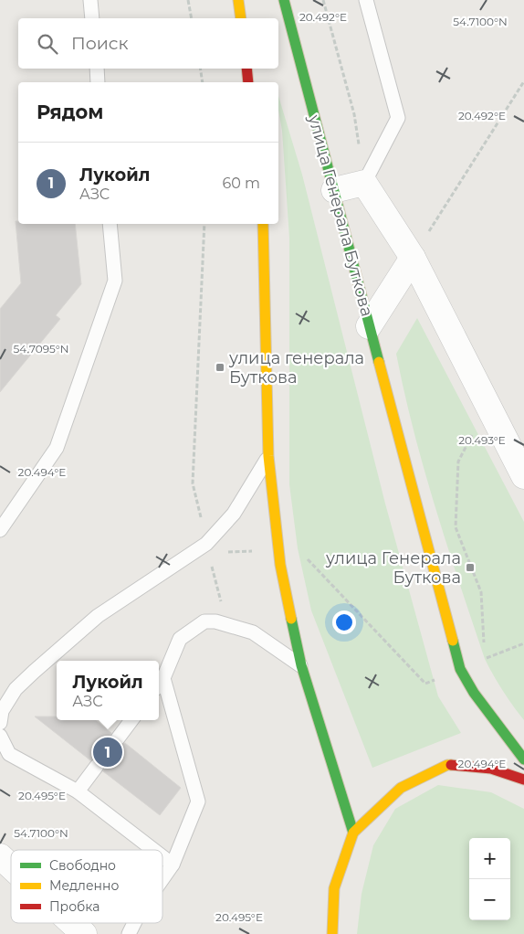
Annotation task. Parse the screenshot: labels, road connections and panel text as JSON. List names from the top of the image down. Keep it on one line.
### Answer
{"streets":{"main road":["улица Генерала Буткова"]},"places":{"transit":["улица генерала Буткова","улица Генерала Буткова"]},"legend":["Свободно","Медленно","Пробка"],"page":{"search":"Поиск","heading":"Рядом","list":[{"mark":"1","name":"Лукойл","note":"АЗС","value":"60 m"}],"popup":["Лукойл","АЗС"],"pins":"1","map_buttons":["+","−"]},"coordinates":["20.492°E","54.7100°N","54.7095°N","20.493°E","20.494°E","20.495°E"]}
